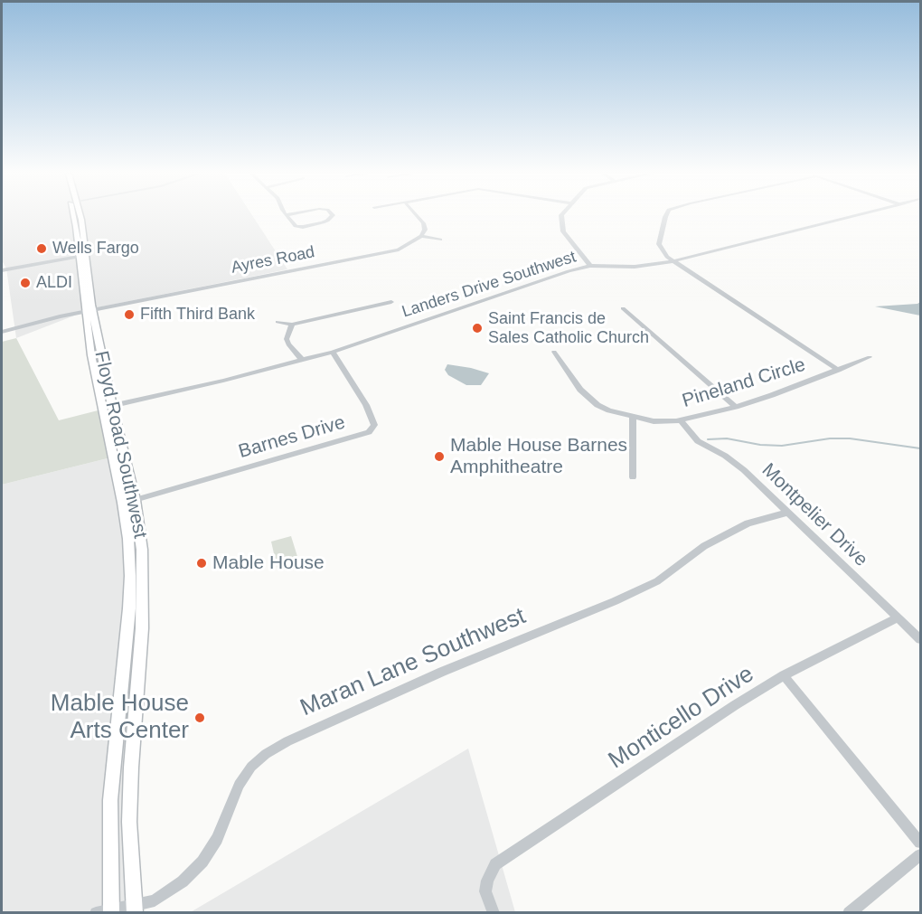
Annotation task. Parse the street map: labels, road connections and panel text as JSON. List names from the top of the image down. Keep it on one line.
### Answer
{"streets":{"main road":["Floyd Road Southwest"],"street":["Ayres Road","Landers Drive Southwest","Pineland Circle","Barnes Drive","Montpelier Drive","Maran Lane Southwest","Monticello Drive"]},"crossings":[["Ayres Road","Floyd Road Southwest"],["Landers Drive Southwest","Barnes Drive"],["Landers Drive Southwest","Floyd Road Southwest"],["Pineland Circle","Montpelier Drive"],["Barnes Drive","Floyd Road Southwest"],["Floyd Road Southwest","Maran Lane Southwest"],["Montpelier Drive","Maran Lane Southwest"],["Montpelier Drive","Monticello Drive"]],"places":["Wells Fargo","ALDI","Fifth Third Bank","Saint Francis de Sales Catholic Church","Mable House Barnes Amphitheatre","Mable House","Mable House Arts Center"]}
